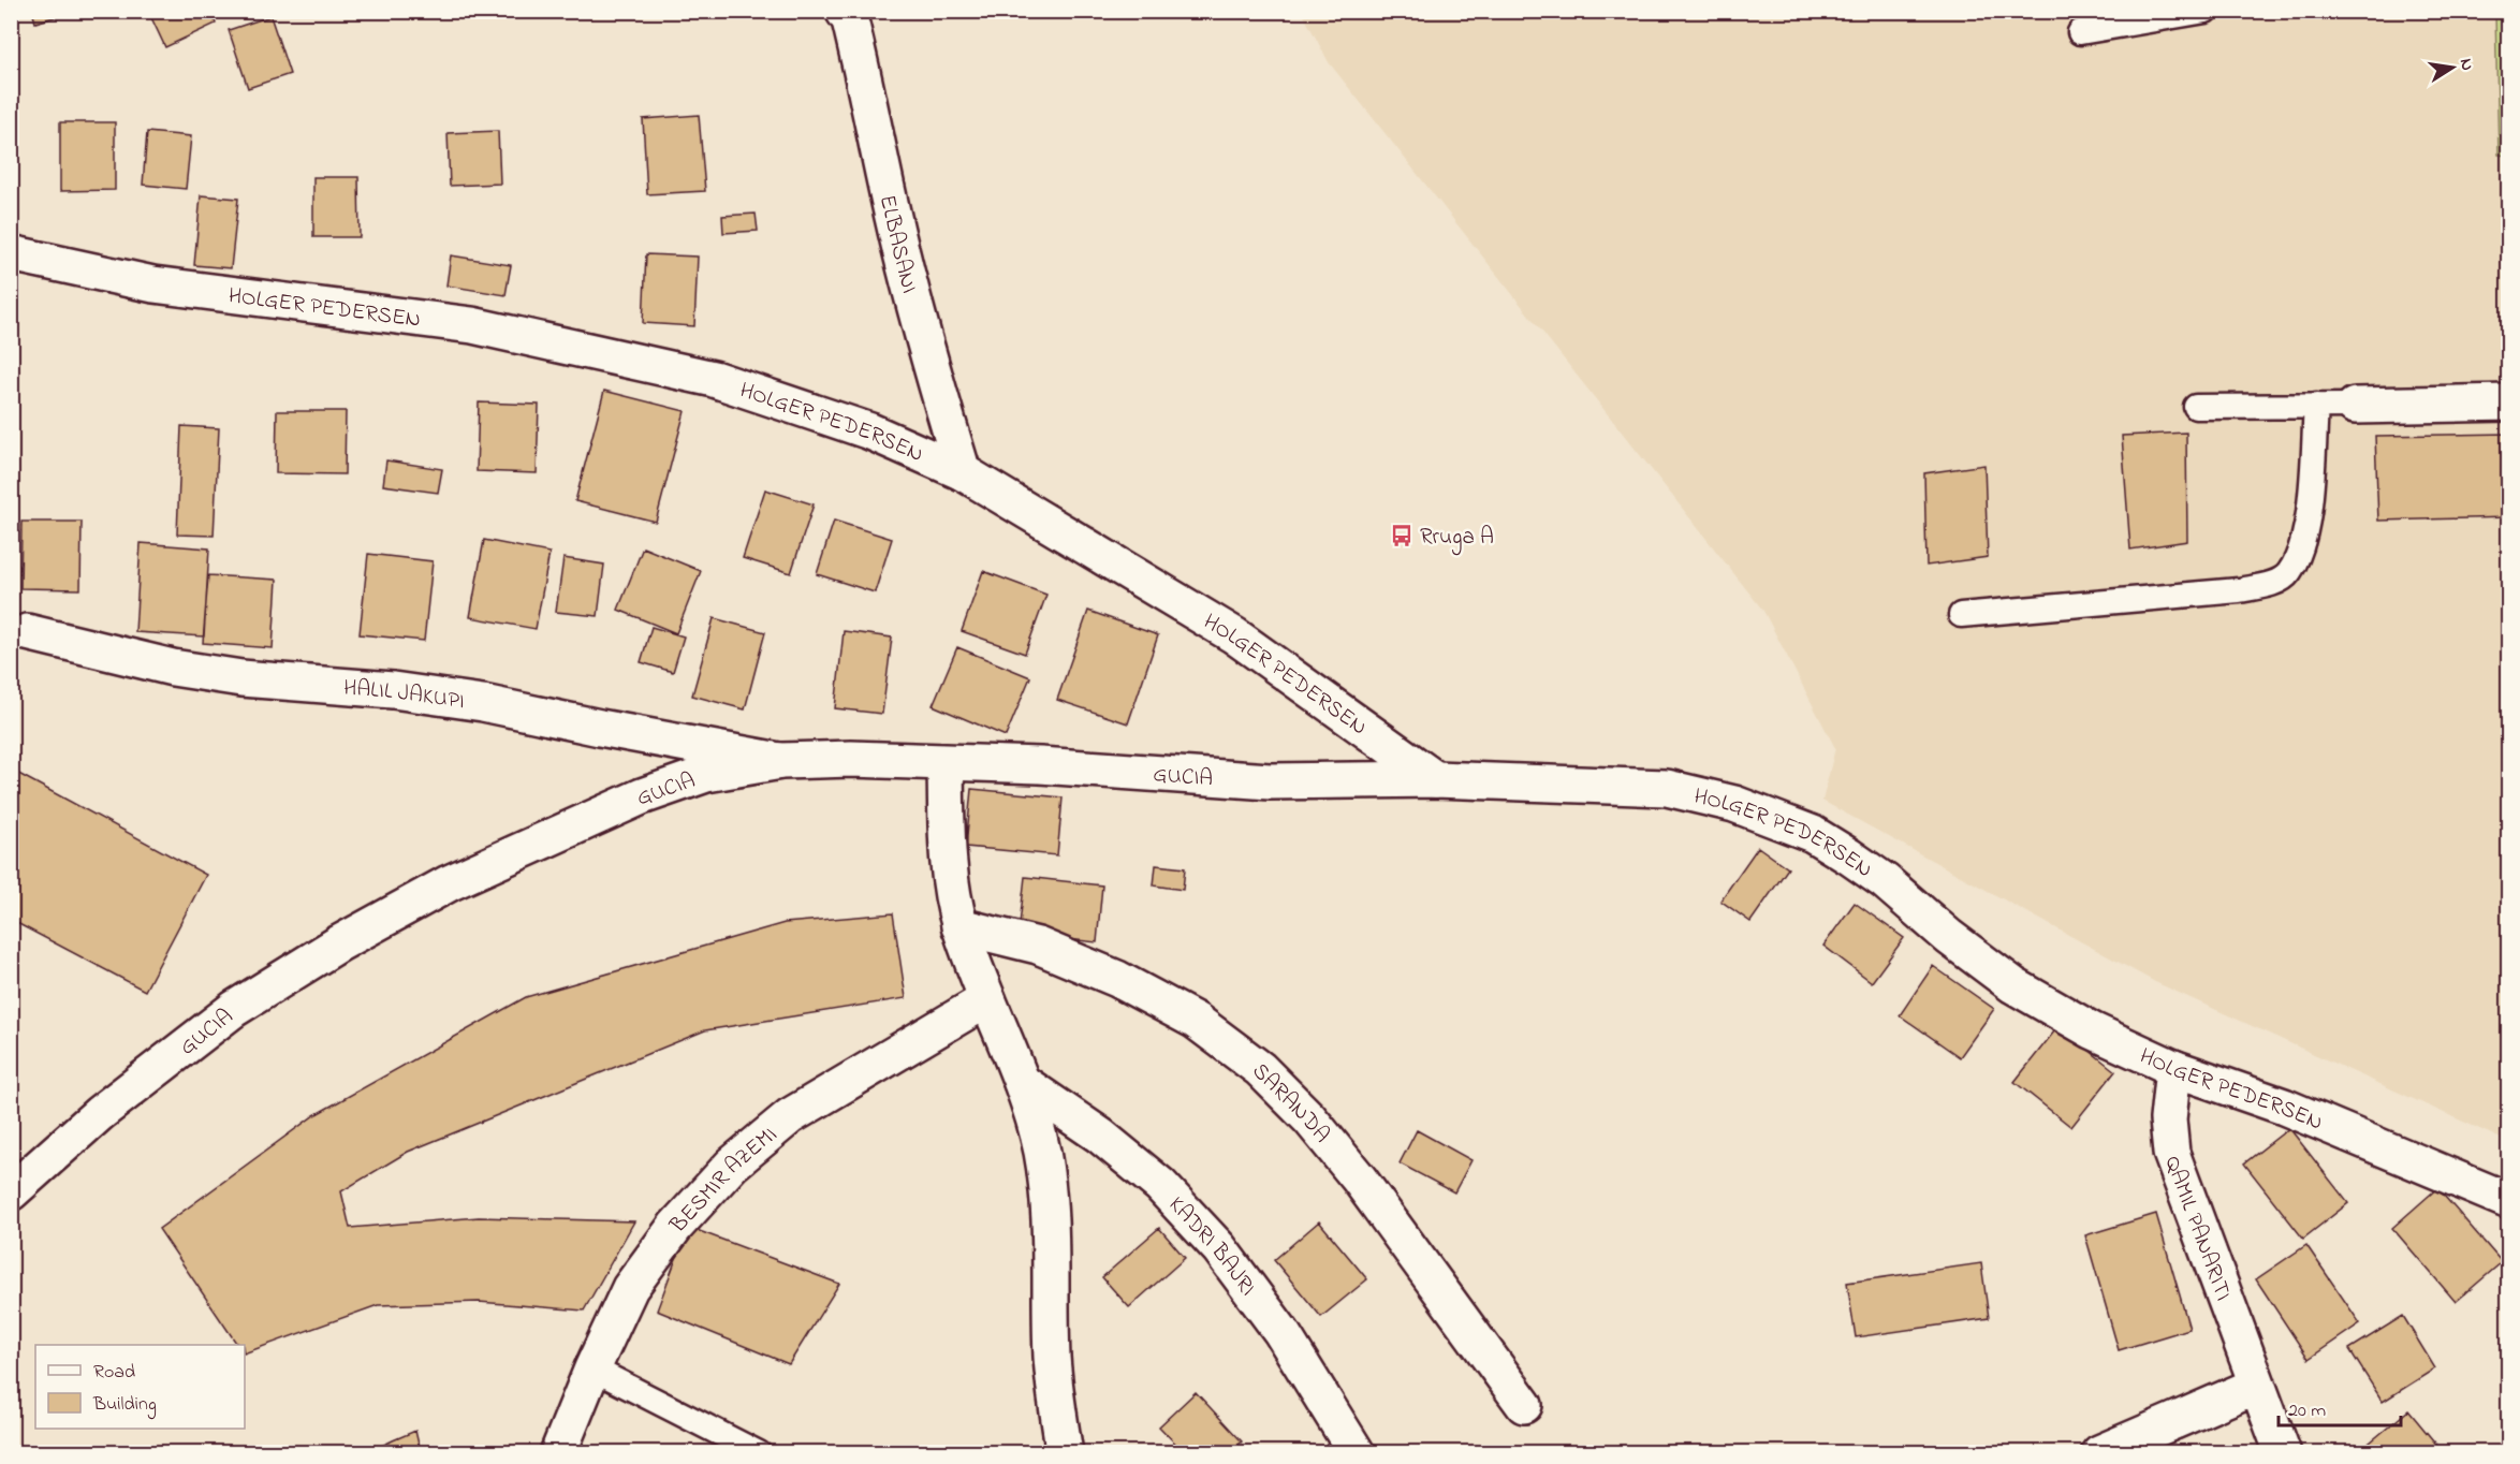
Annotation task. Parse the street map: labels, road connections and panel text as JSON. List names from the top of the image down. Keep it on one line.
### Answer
{"streets":{"street":["ELBASANI","HOLGER PEDERSEN","HALIL JAKUPI","GUCIA","SARANDA","BESMIR AZEMI","QAMIL PANARITI","KADRI BAJRI"]},"crossings":[["ELBASANI","HOLGER PEDERSEN"],["HOLGER PEDERSEN","GUCIA"],["HOLGER PEDERSEN","QAMIL PANARITI"],["HALIL JAKUPI","GUCIA"]],"places":{"bus stop":["Rruga A"]},"legend":["Road","Building"],"scale_bar":"20 m","north":"right"}
